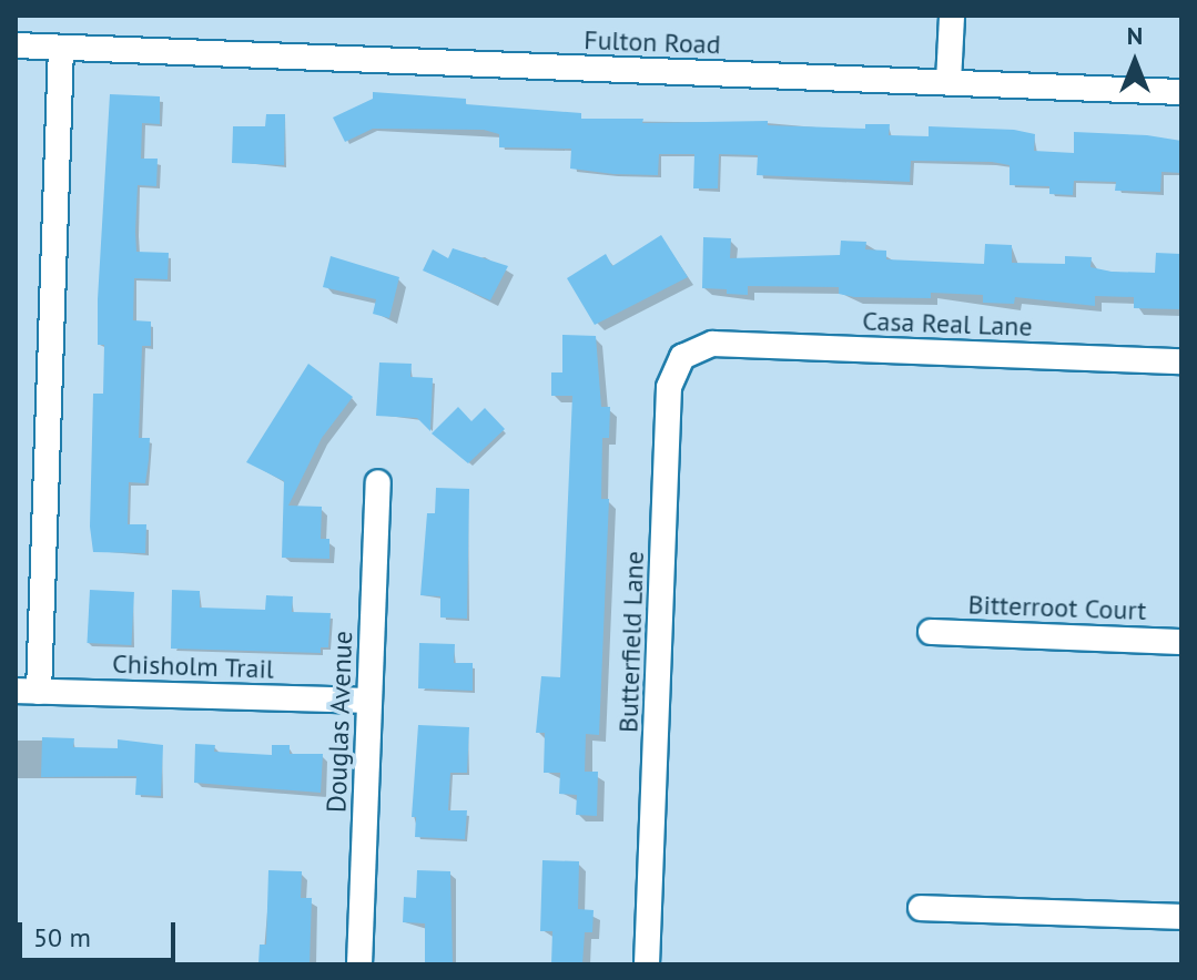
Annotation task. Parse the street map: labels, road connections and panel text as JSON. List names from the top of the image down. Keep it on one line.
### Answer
{"streets":{"street":["Fulton Road","Casa Real Lane","Bitterroot Court","Butterfield Lane","Chisholm Trail","Douglas Avenue"]},"crossings":[["Casa Real Lane","Butterfield Lane"],["Chisholm Trail","Douglas Avenue"]],"scale_bar":"50 m","north":"top"}
